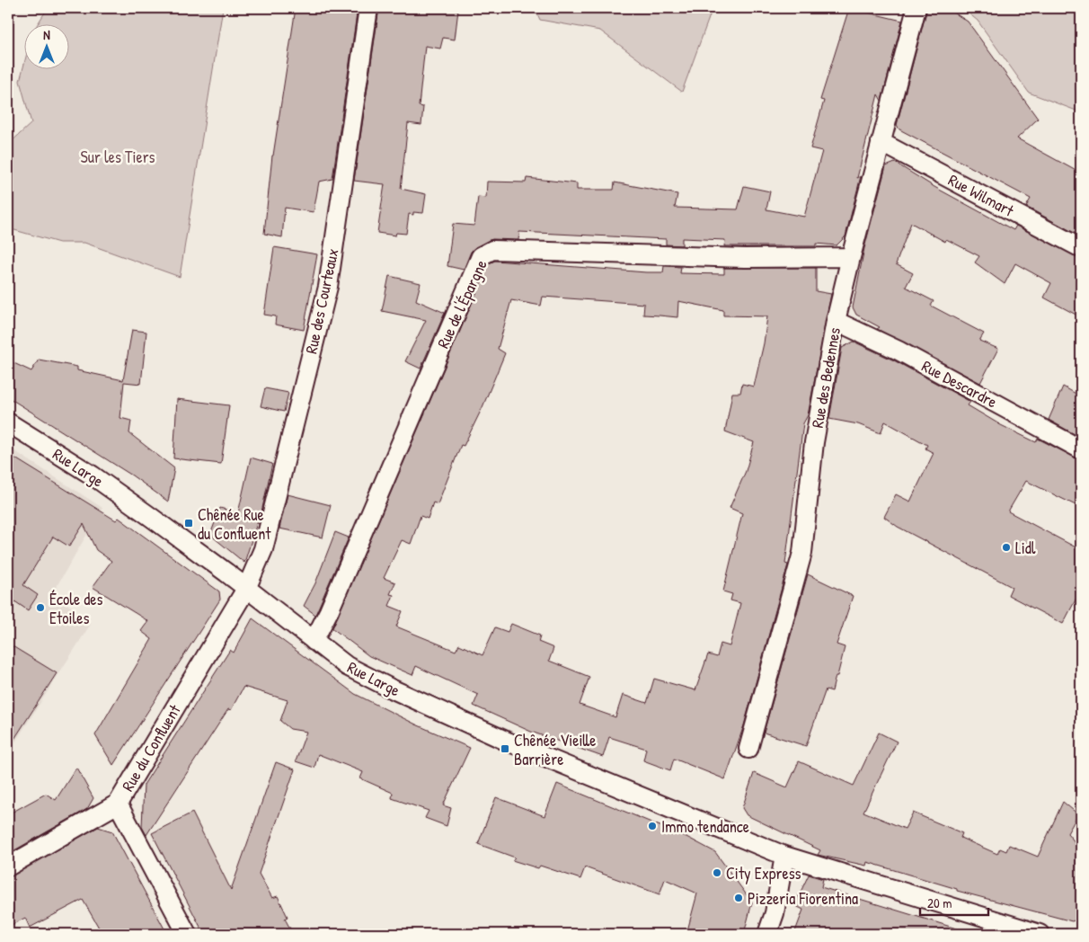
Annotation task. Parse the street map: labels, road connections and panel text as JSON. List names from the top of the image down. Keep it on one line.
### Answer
{"streets":{"street":["Rue Wilmart","Rue des Courteaux","Rue de l'Épargne","Rue des Bedennes","Rue Descardre","Rue Large","Rue du Confluent"]},"crossings":[["Rue Wilmart","Rue des Bedennes"],["Rue des Courteaux","Rue Large"],["Rue des Courteaux","Rue du Confluent"],["Rue de l'Épargne","Rue des Bedennes"],["Rue de l'Épargne","Rue Large"],["Rue des Bedennes","Rue Descardre"],["Rue Large","Rue du Confluent"]],"parks":["Sur les Tiers"],"places":{"transit":["Chênée Rue du Confluent","Chênée Vieille Barrière"],"other":["Lidl","École des Etoiles","Immo tendance","City Express","Pizzeria Fiorentina"]},"scale_bar":"20 m","north":"top"}
